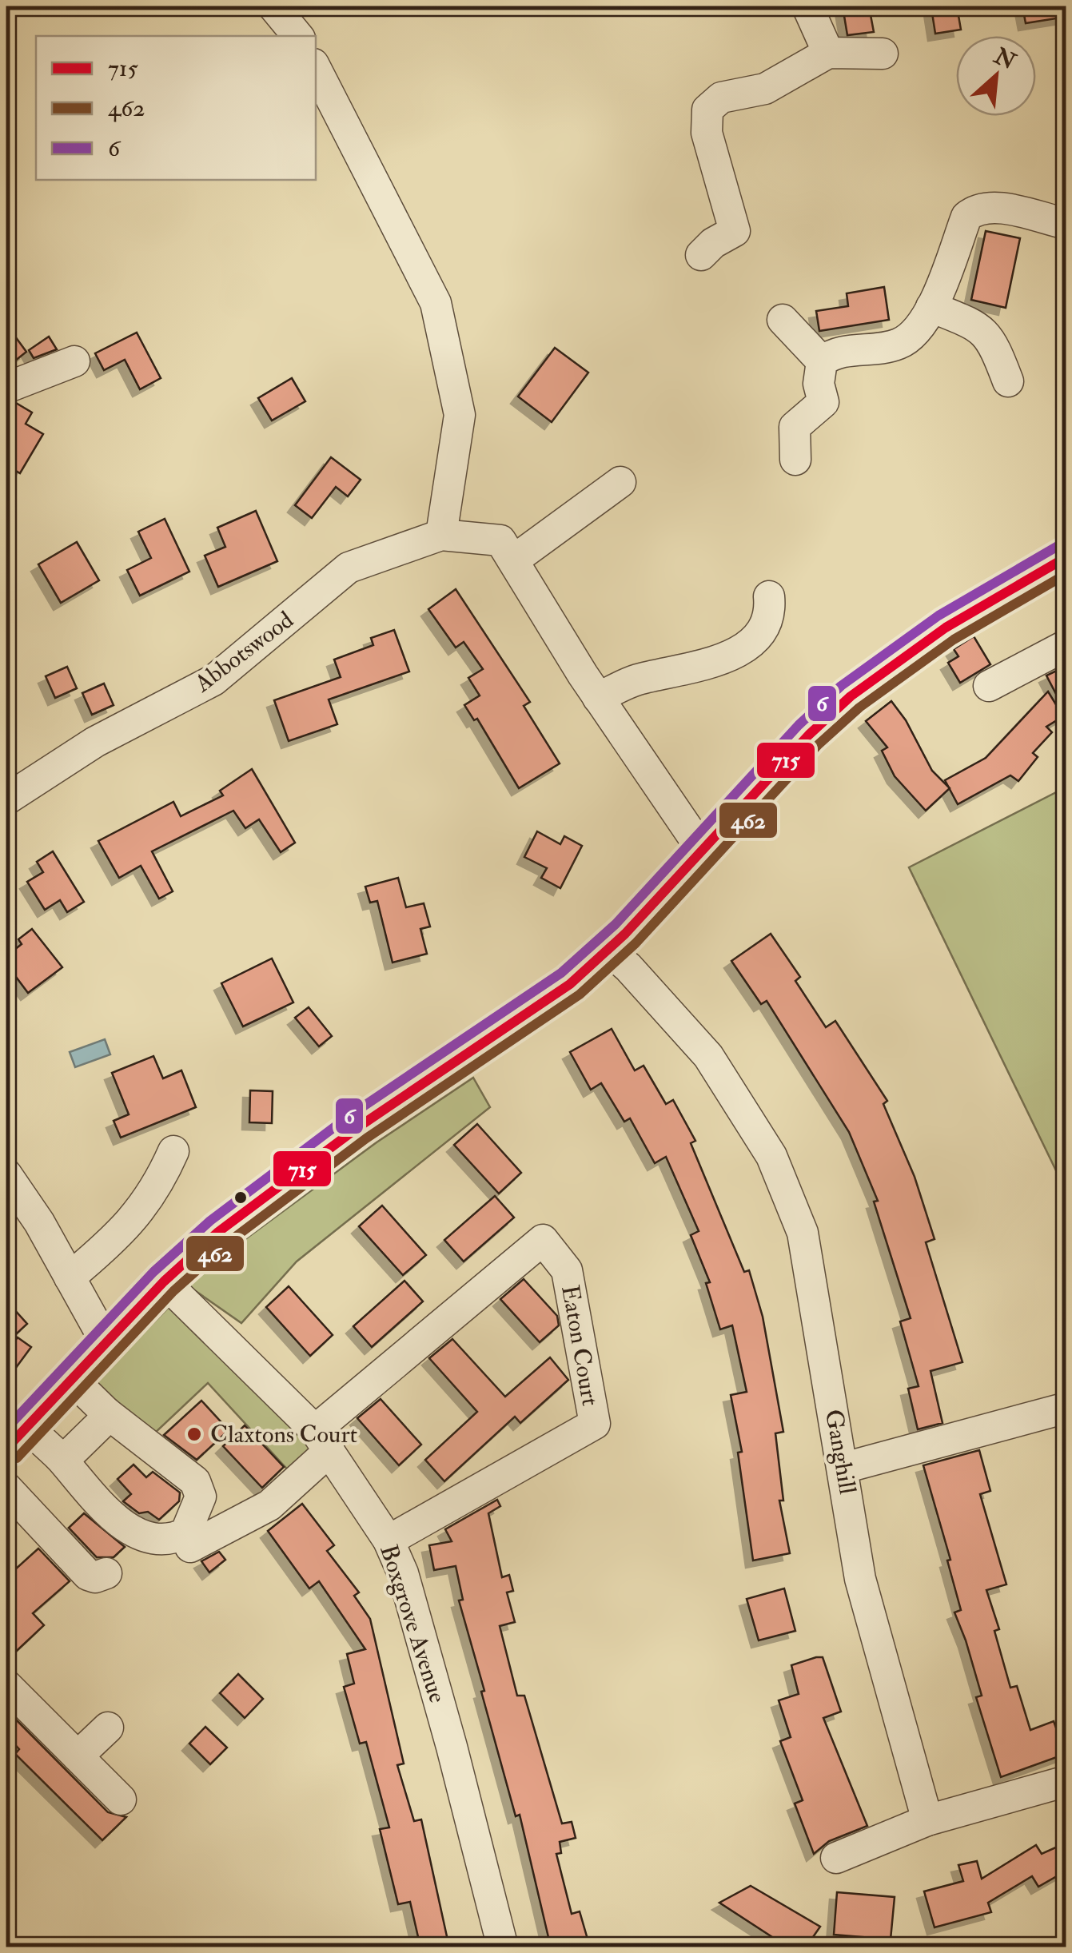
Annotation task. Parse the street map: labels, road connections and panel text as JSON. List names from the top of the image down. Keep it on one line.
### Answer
{"streets":{"street":["Abbotswood","Eaton Court","Ganghill","Boxgrove Avenue"]},"crossings":[["Eaton Court","Boxgrove Avenue"]],"places":["Claxtons Court"],"lines":["transit line 6","transit line 715","transit line 462"],"legend":["715","462","6"],"north":"top right"}
